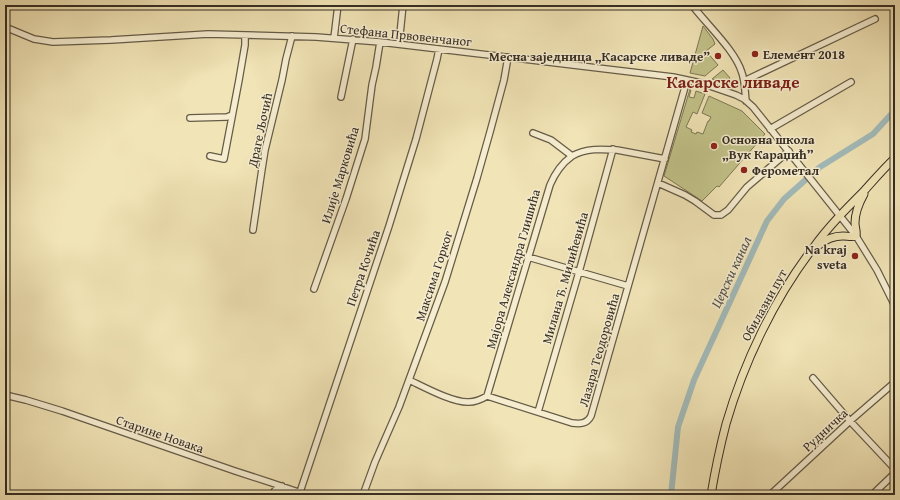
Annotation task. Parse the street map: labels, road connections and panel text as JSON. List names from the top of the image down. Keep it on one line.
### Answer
{"streets":{"main road":["Обилазни пут"],"street":["Стефана Првовенчаног","Драге Љочић","Илије Марковића","Петра Кочића","Мајора Александра Глишића","Максима Горког","Милана Ђ. Милићевића","Лазара Теодоровића","Рудничка","Старине Новака"]},"crossings":[["Стефана Првовенчаног","Драге Љочић"],["Стефана Првовенчаног","Илије Марковића"],["Стефана Првовенчаног","Петра Кочића"],["Стефана Првовенчаног","Максима Горког"],["Стефана Првовенчаног","Обилазни пут"],["Стефана Првовенчаног","Лазара Теодоровића"],["Петра Кочића","Старине Новака"],["Мајора Александра Глишића","Лазара Теодоровића"],["Милана Ђ. Милићевића","Лазара Теодоровића"]],"districts":["Касарске ливаде"],"water":["Церски канал"],"places":["Елемент 2018","Месна заједница „Касарске ливаде”","Основна школа „Вук Караџић”","Ферометал","Na kraj sveta"]}
